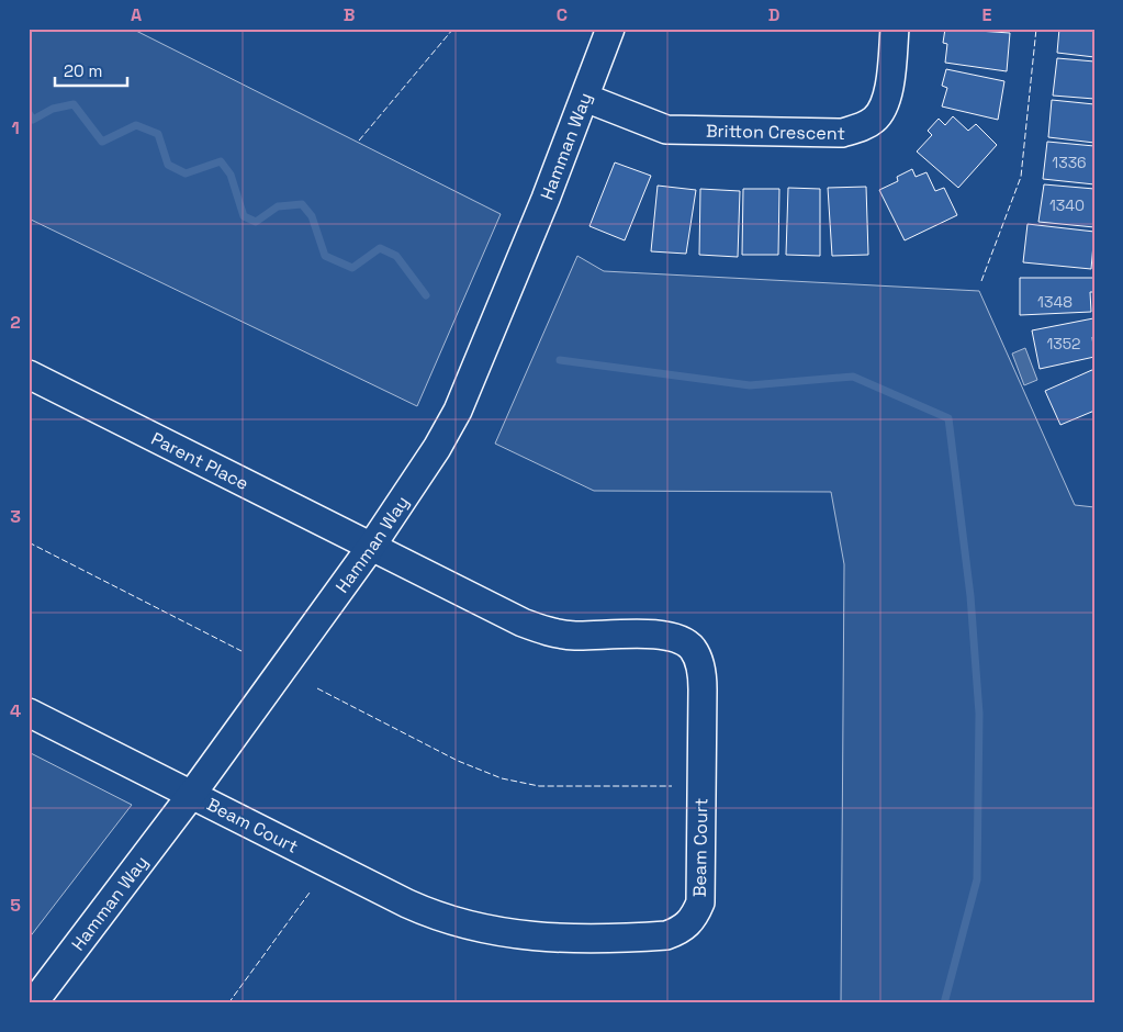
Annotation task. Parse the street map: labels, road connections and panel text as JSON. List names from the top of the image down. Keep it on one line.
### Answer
{"streets":{"street":["Britton Crescent","Hamman Way","Parent Place","Beam Court"]},"crossings":[["Britton Crescent","Hamman Way"],["Hamman Way","Parent Place"],["Hamman Way","Beam Court"],["Parent Place","Beam Court"]],"house_numbers":["1336","1340","1348","1352"],"scale_bar":"20 m","grid":{"columns":["A","B","C","D","E"],"rows":["1","2","3","4","5"]}}
